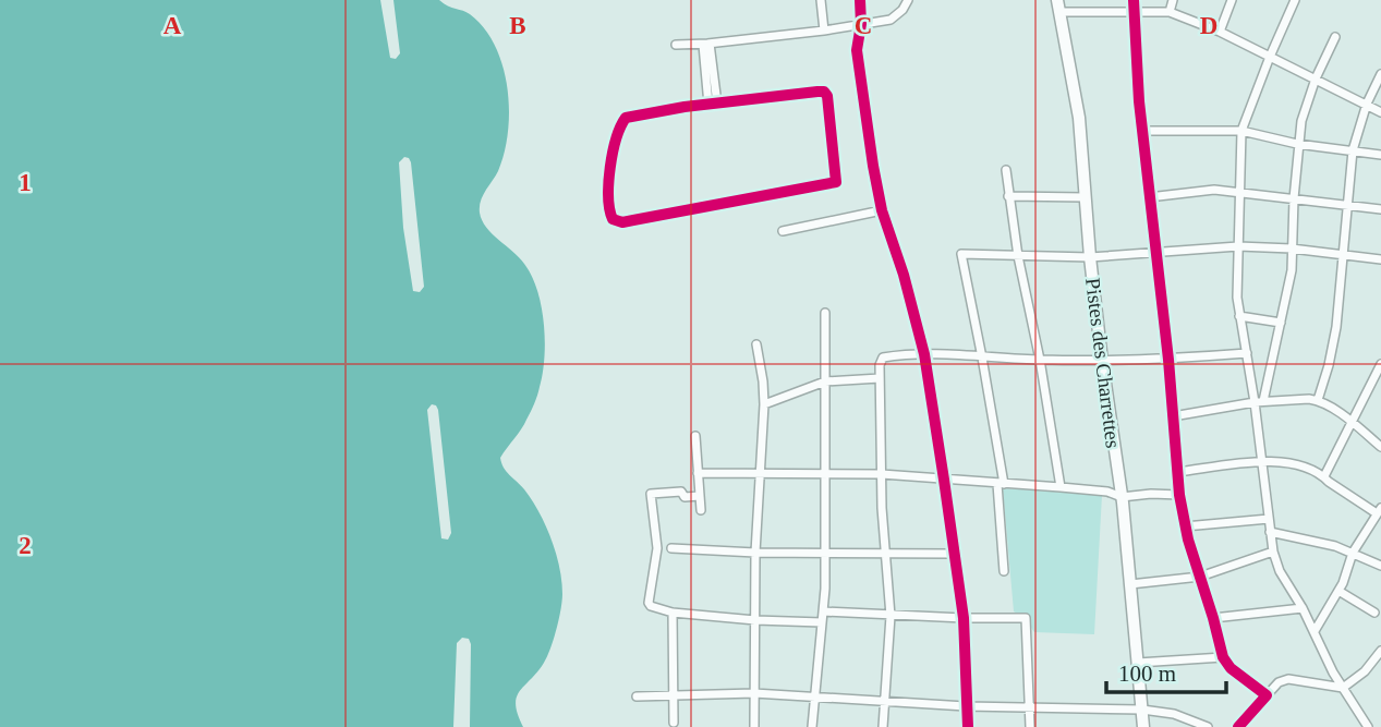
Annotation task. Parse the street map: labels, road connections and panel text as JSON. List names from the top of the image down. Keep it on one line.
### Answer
{"streets":{"main road":["Pistes des Charrettes"]},"scale_bar":"100 m","grid":{"columns":["A","B","C","D"],"rows":["1","2"]}}
